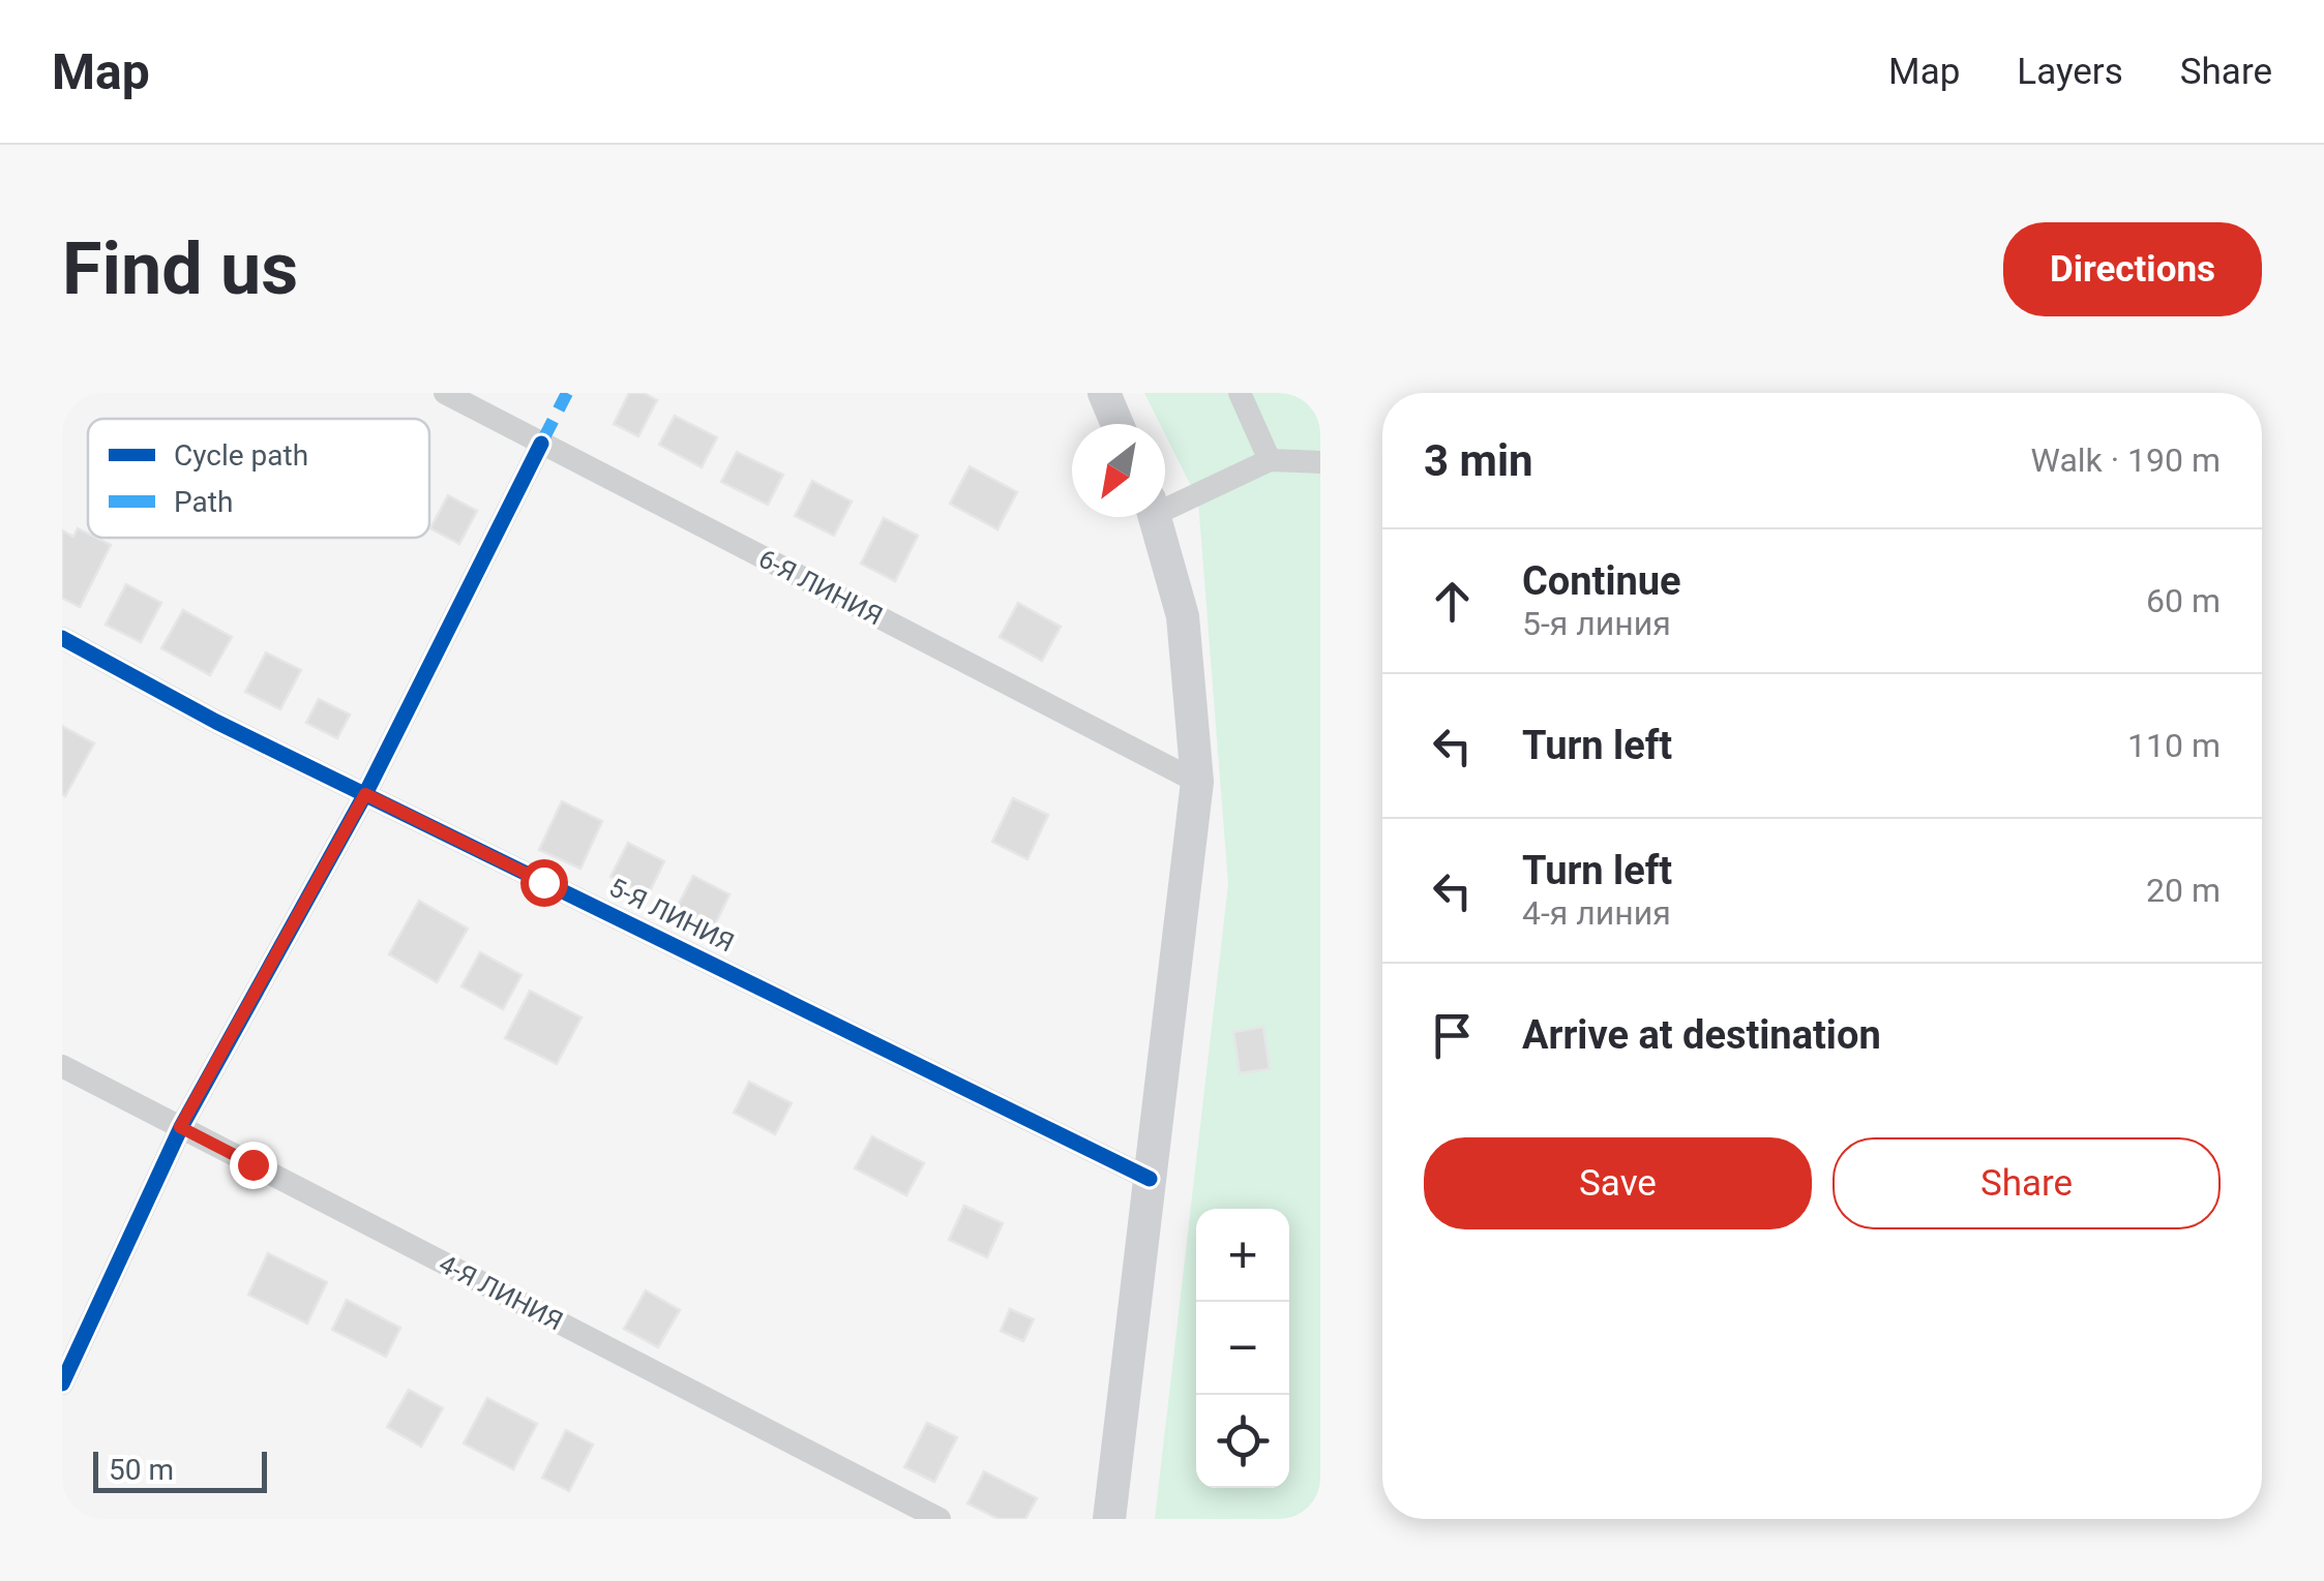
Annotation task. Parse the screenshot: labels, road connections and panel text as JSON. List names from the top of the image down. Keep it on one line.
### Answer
{"streets":{"street":["6-Я ЛИНИЯ","5-Я ЛИНИЯ","4-Я ЛИНИЯ"]},"legend":["Cycle path","Path"],"scale_bar":"50 m","north":"bottom left","page":{"header":"Map","nav":["Map","Layers","Share"],"buttons":["Directions",["Save","Share"]],"title":"Find us","heading":["3 min","Walk · 190 m"],"list":[["Continue","5-я линия","60 m"],["Turn left","110 m"],["Turn left","4-я линия","20 m"],"Arrive at destination"],"map_buttons":["+","−"],"scale":"50 m"}}
